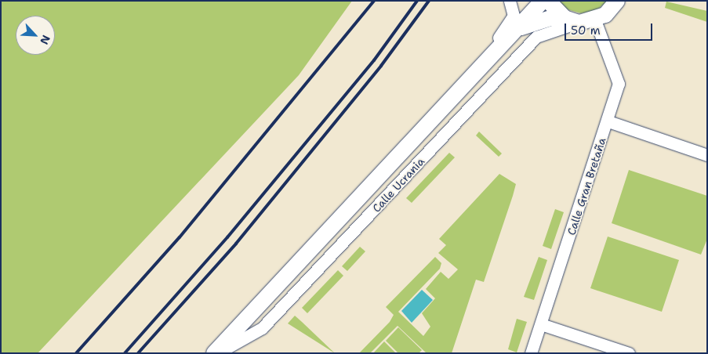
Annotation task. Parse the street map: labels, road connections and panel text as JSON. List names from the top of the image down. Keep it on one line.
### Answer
{"streets":{"main road":["Calle Ucrania"],"street":["Calle Gran Bretaña"]},"scale_bar":"50 m","north":"bottom right"}
